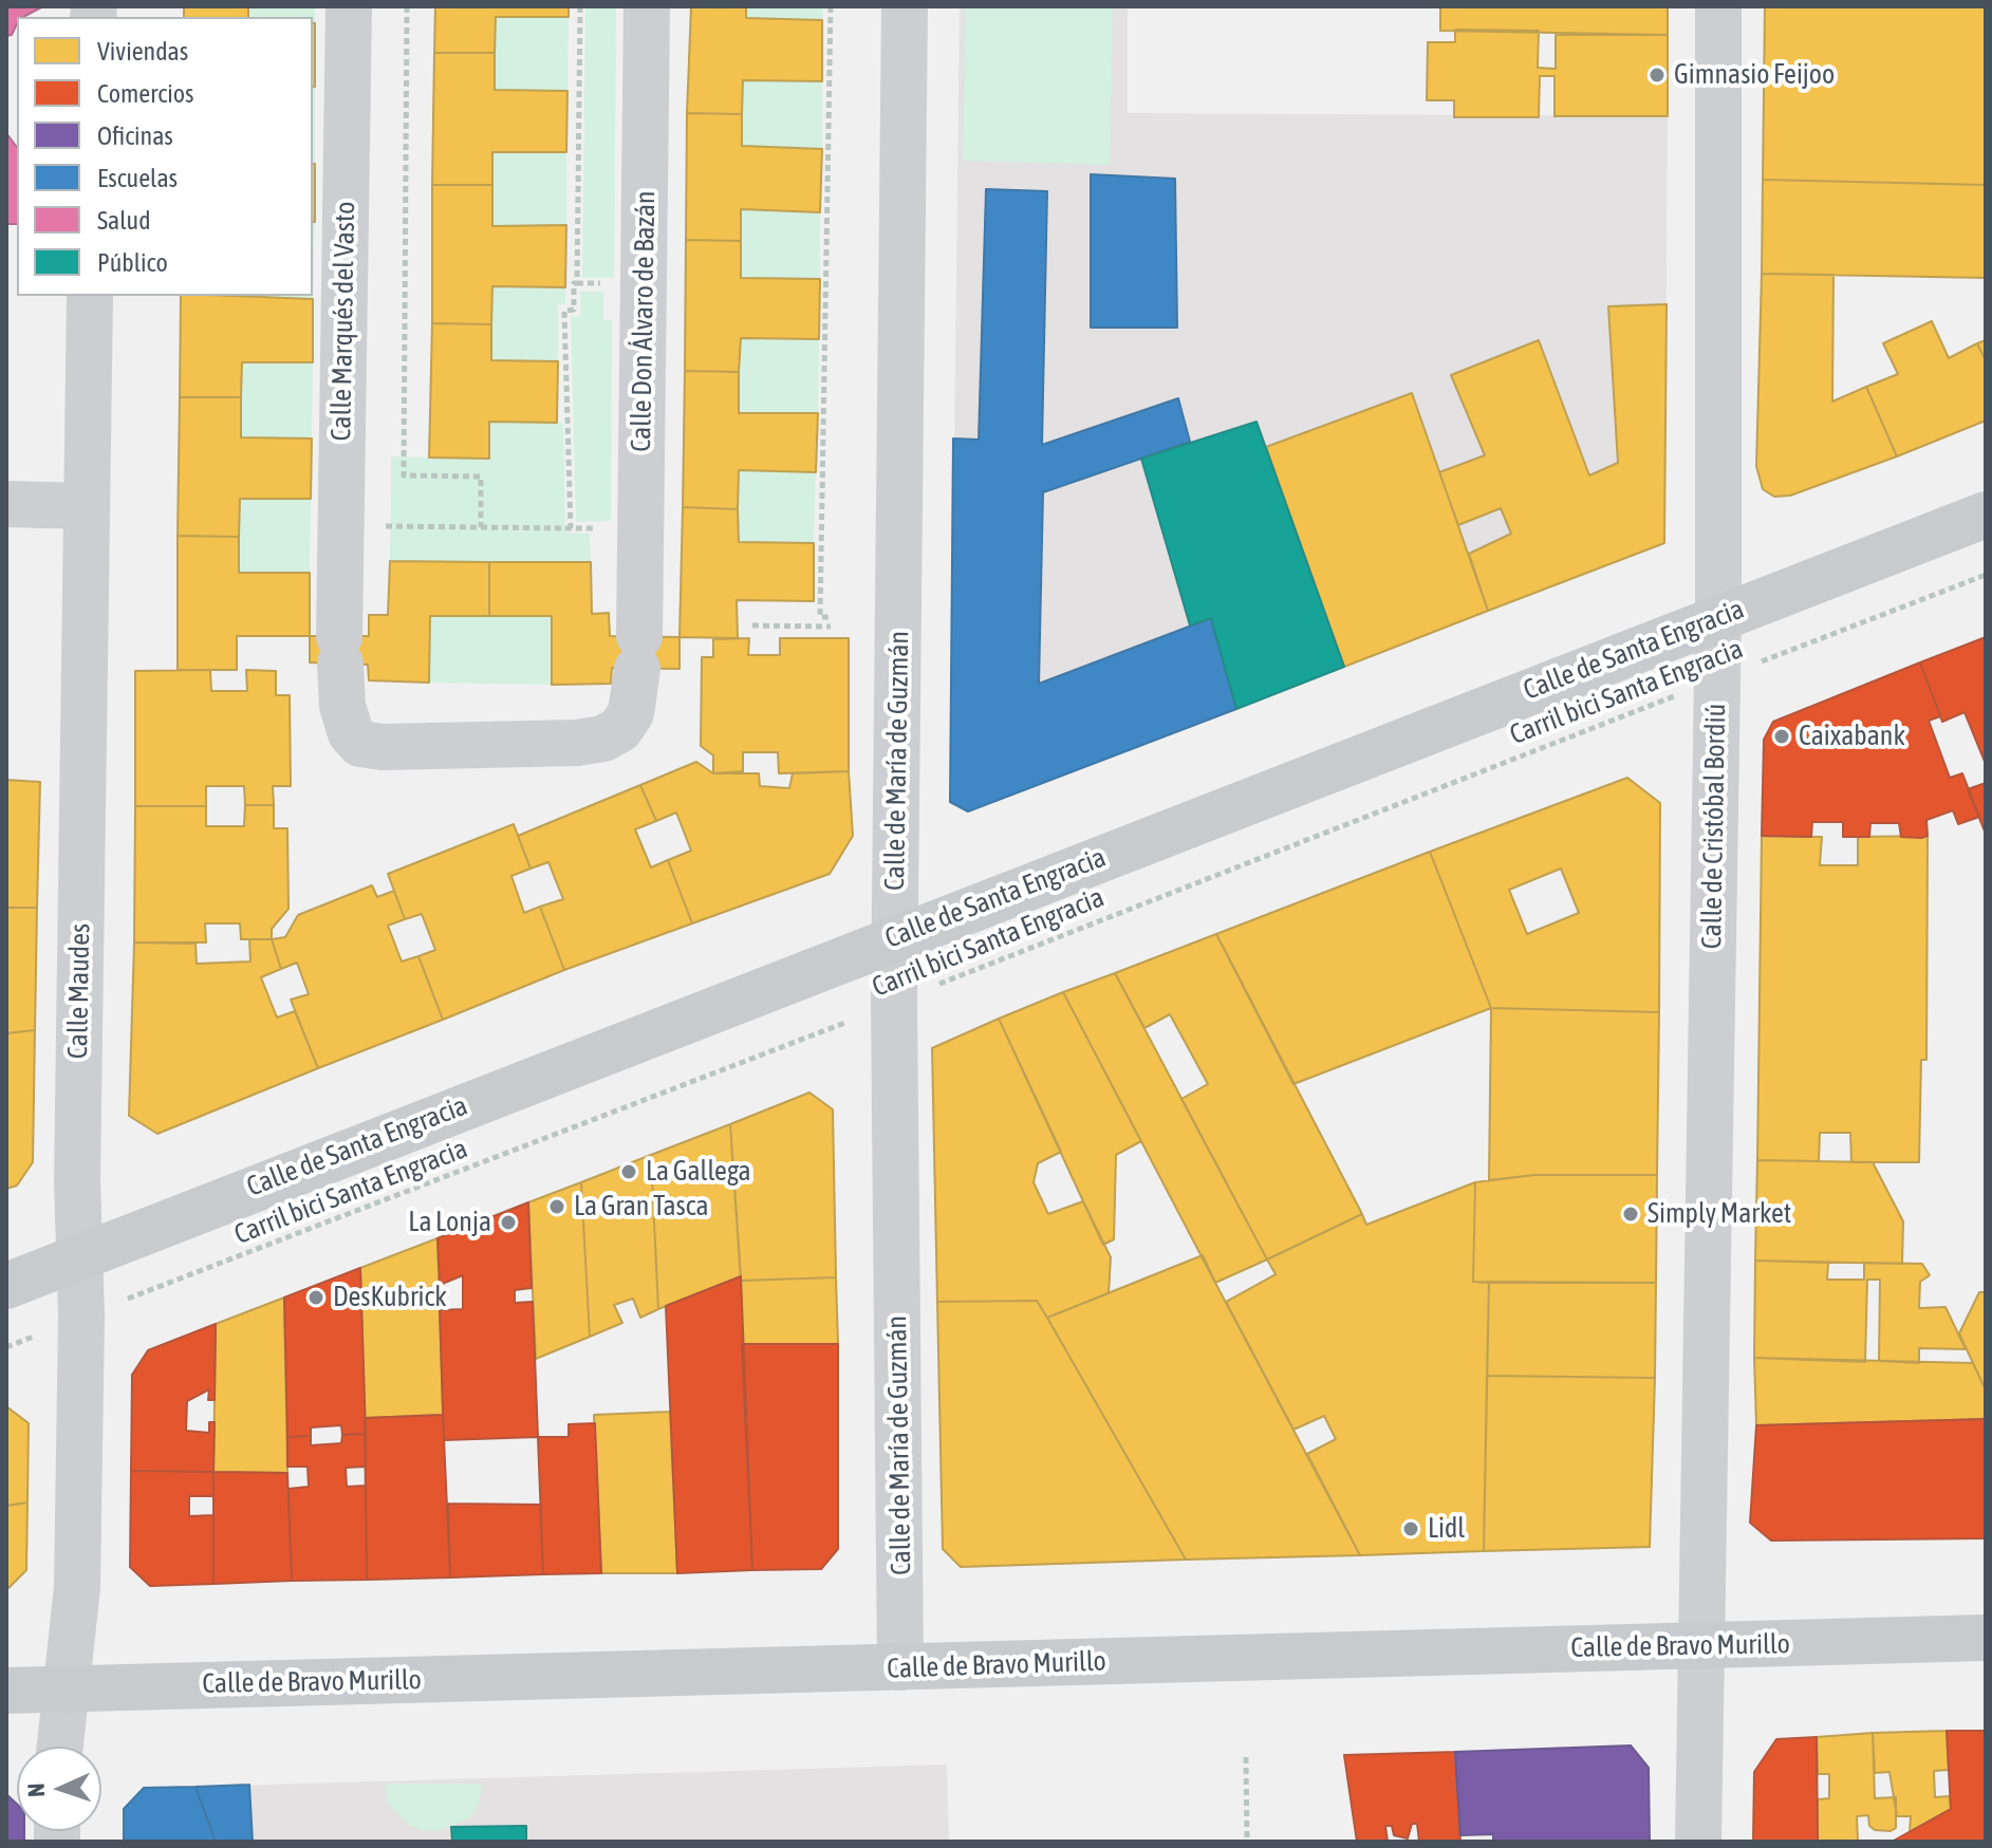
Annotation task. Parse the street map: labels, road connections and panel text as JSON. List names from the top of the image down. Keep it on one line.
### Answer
{"streets":{"main road":["Calle de Santa Engracia","Calle de Bravo Murillo"],"street":["Calle Marqués del Vasto","Calle Don Álvaro de Bazán","Calle de María de Guzmán","Calle de Cristóbal Bordiú","Calle Maudes"],"path":["Carril bici Santa Engracia"]},"crossings":[["Calle Marqués del Vasto","Calle Don Álvaro de Bazán"],["Calle de Santa Engracia","Calle de María de Guzmán"],["Calle de Santa Engracia","Calle de Cristóbal Bordiú"],["Calle de Santa Engracia","Calle Maudes"],["Carril bici Santa Engracia","Calle de María de Guzmán"],["Carril bici Santa Engracia","Calle de Cristóbal Bordiú"],["Carril bici Santa Engracia","Calle Maudes"],["Calle de María de Guzmán","Calle de Bravo Murillo"],["Calle de Cristóbal Bordiú","Calle de Bravo Murillo"],["Calle Maudes","Calle de Bravo Murillo"]],"places":["Gimnasio Feijoo","Caixabank","La Gallega","La Gran Tasca","Simply Market","La Lonja","DesKubrick","Lidl"],"legend":["Viviendas","Comercios","Oficinas","Escuelas","Salud","Público"],"north":"left"}
